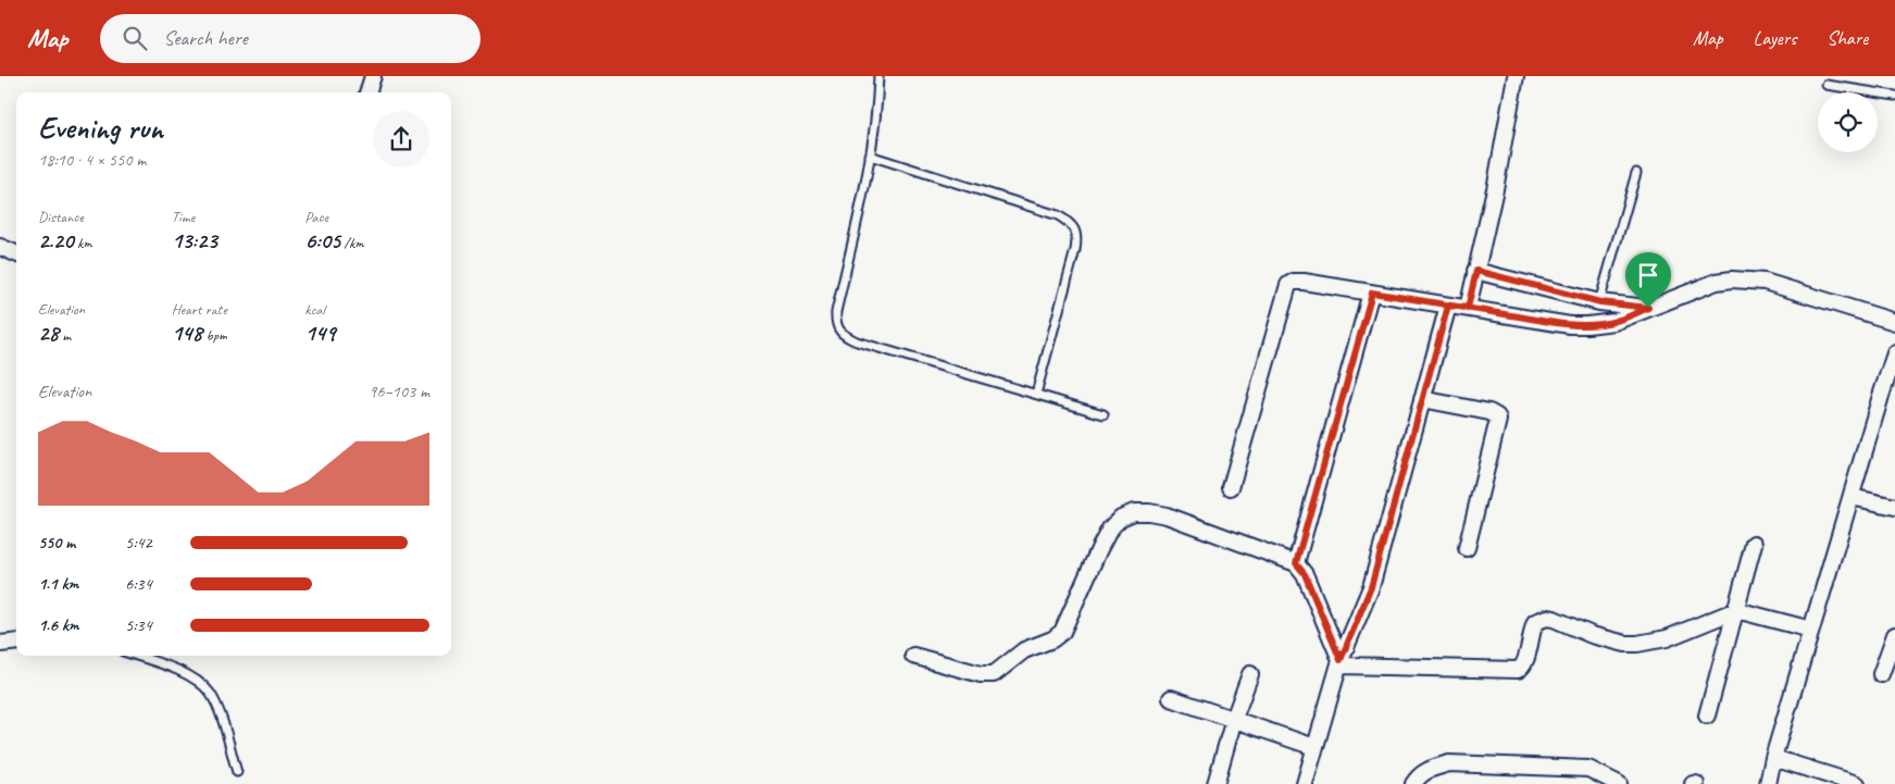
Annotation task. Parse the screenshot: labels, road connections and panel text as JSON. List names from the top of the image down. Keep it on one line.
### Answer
{"page":{"header":"Map","search":"Search here","nav":["Map","Layers","Share"],"heading":["Evening run","18:10 · 4 × 550 m"],"stats":[["Distance","2.20 km"],["Time","13:23"],["Pace","6:05 /km"],["Elevation","28 m"],["Heart rate","148 bpm"],["kcal","149"]],"chart":["Elevation","96–103 m"],"list":[{"name":"550 m","note":"5:42"},{"name":"1.1 km","note":"6:34"},{"name":"1.6 km","note":"5:34"}]}}
